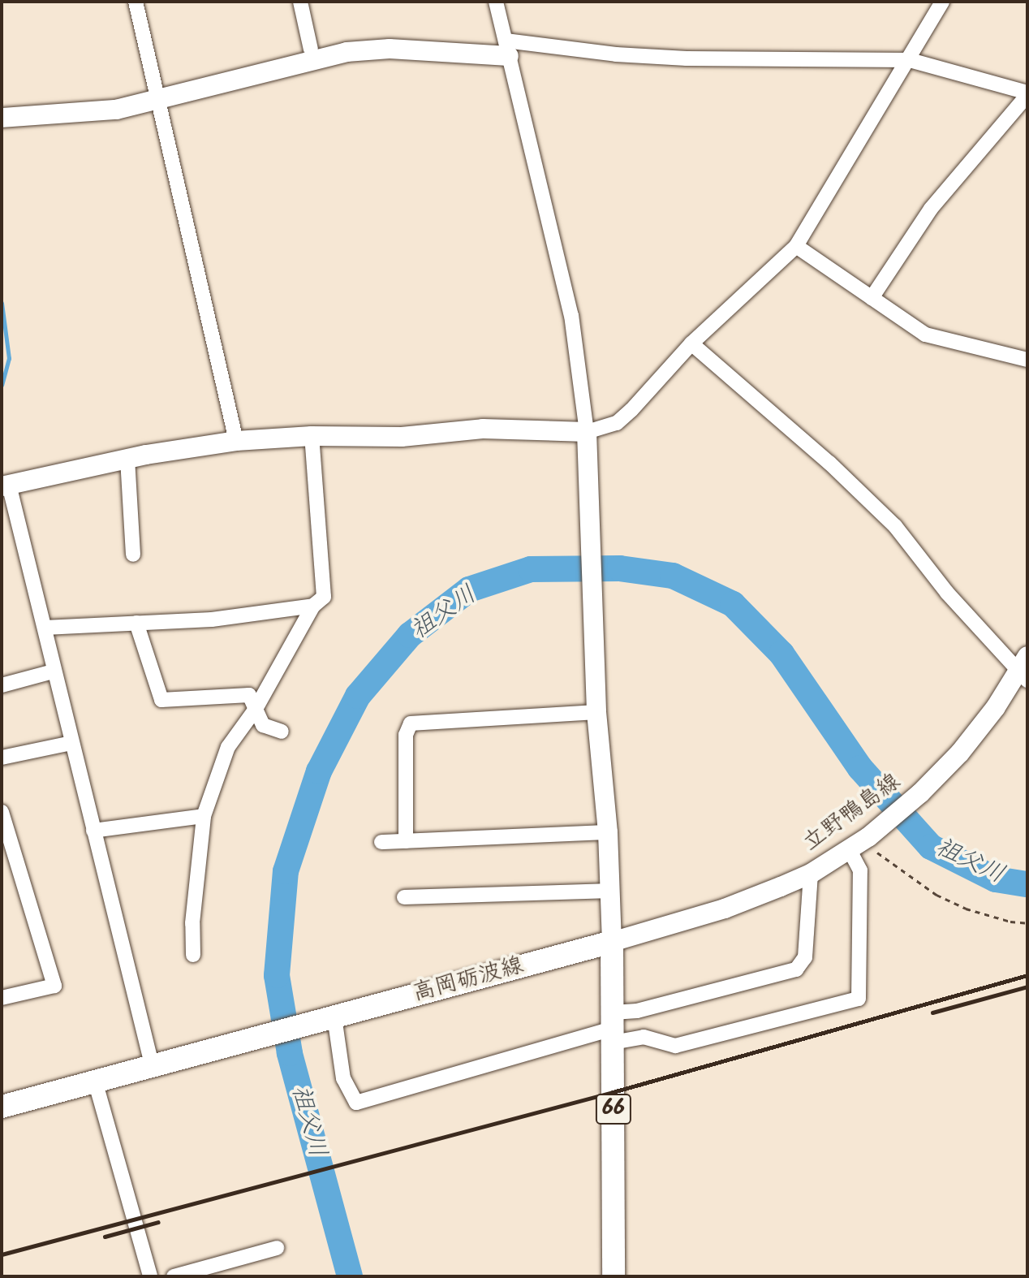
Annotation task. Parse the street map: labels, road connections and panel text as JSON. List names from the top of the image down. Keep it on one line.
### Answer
{"streets":{"main road":["高岡砺波線","66"],"street":["立野鴨島線"]},"crossings":[["立野鴨島線","高岡砺波線"],["立野鴨島線","66"],["高岡砺波線","66"]],"water":["祖父川"]}
